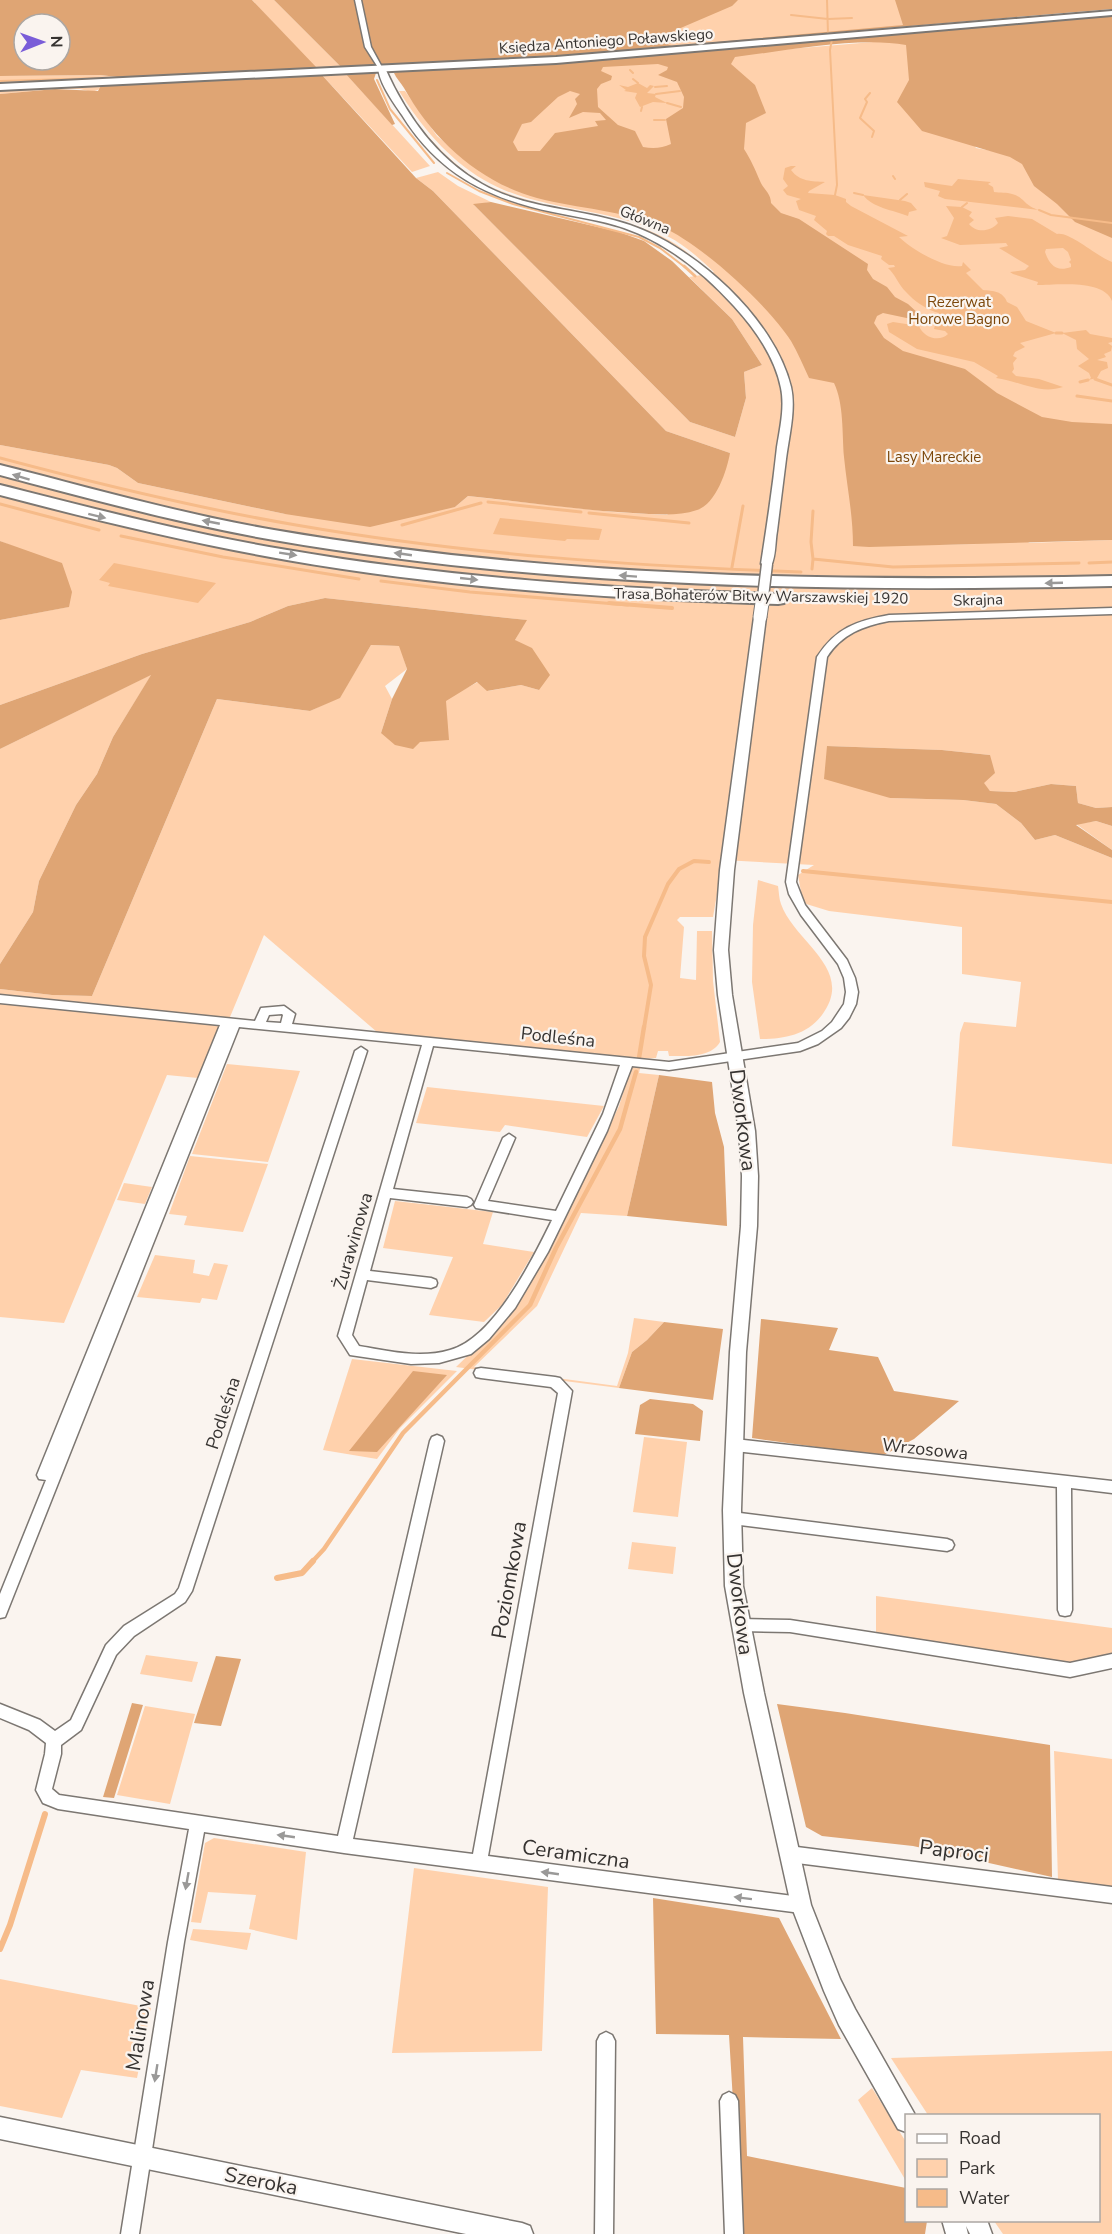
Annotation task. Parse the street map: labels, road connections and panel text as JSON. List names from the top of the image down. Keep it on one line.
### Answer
{"streets":{"highway":["Trasa Bohaterów Bitwy Warszawskiej 1920"],"main road":["Księdza Antoniego Poławskiego"],"street":["Główna","Skrajna","Podleśna","Dworkowa","Żurawinowa","Wrzosowa","Poziomkowa","Paproci","Ceramiczna","Malinowa","Szeroka"]},"crossings":[["Księdza Antoniego Poławskiego","Główna"],["Główna","Dworkowa"],["Skrajna","Dworkowa"],["Podleśna","Dworkowa"],["Podleśna","Żurawinowa"],["Podleśna","Ceramiczna"],["Dworkowa","Wrzosowa"],["Dworkowa","Paproci"],["Dworkowa","Ceramiczna"],["Poziomkowa","Ceramiczna"],["Ceramiczna","Malinowa"],["Malinowa","Szeroka"]],"one_way":["Ceramiczna","Malinowa"],"parks":["Rezerwat Horowe Bagno","Lasy Mareckie"],"legend":["Road","Park","Water"],"north":"right"}
